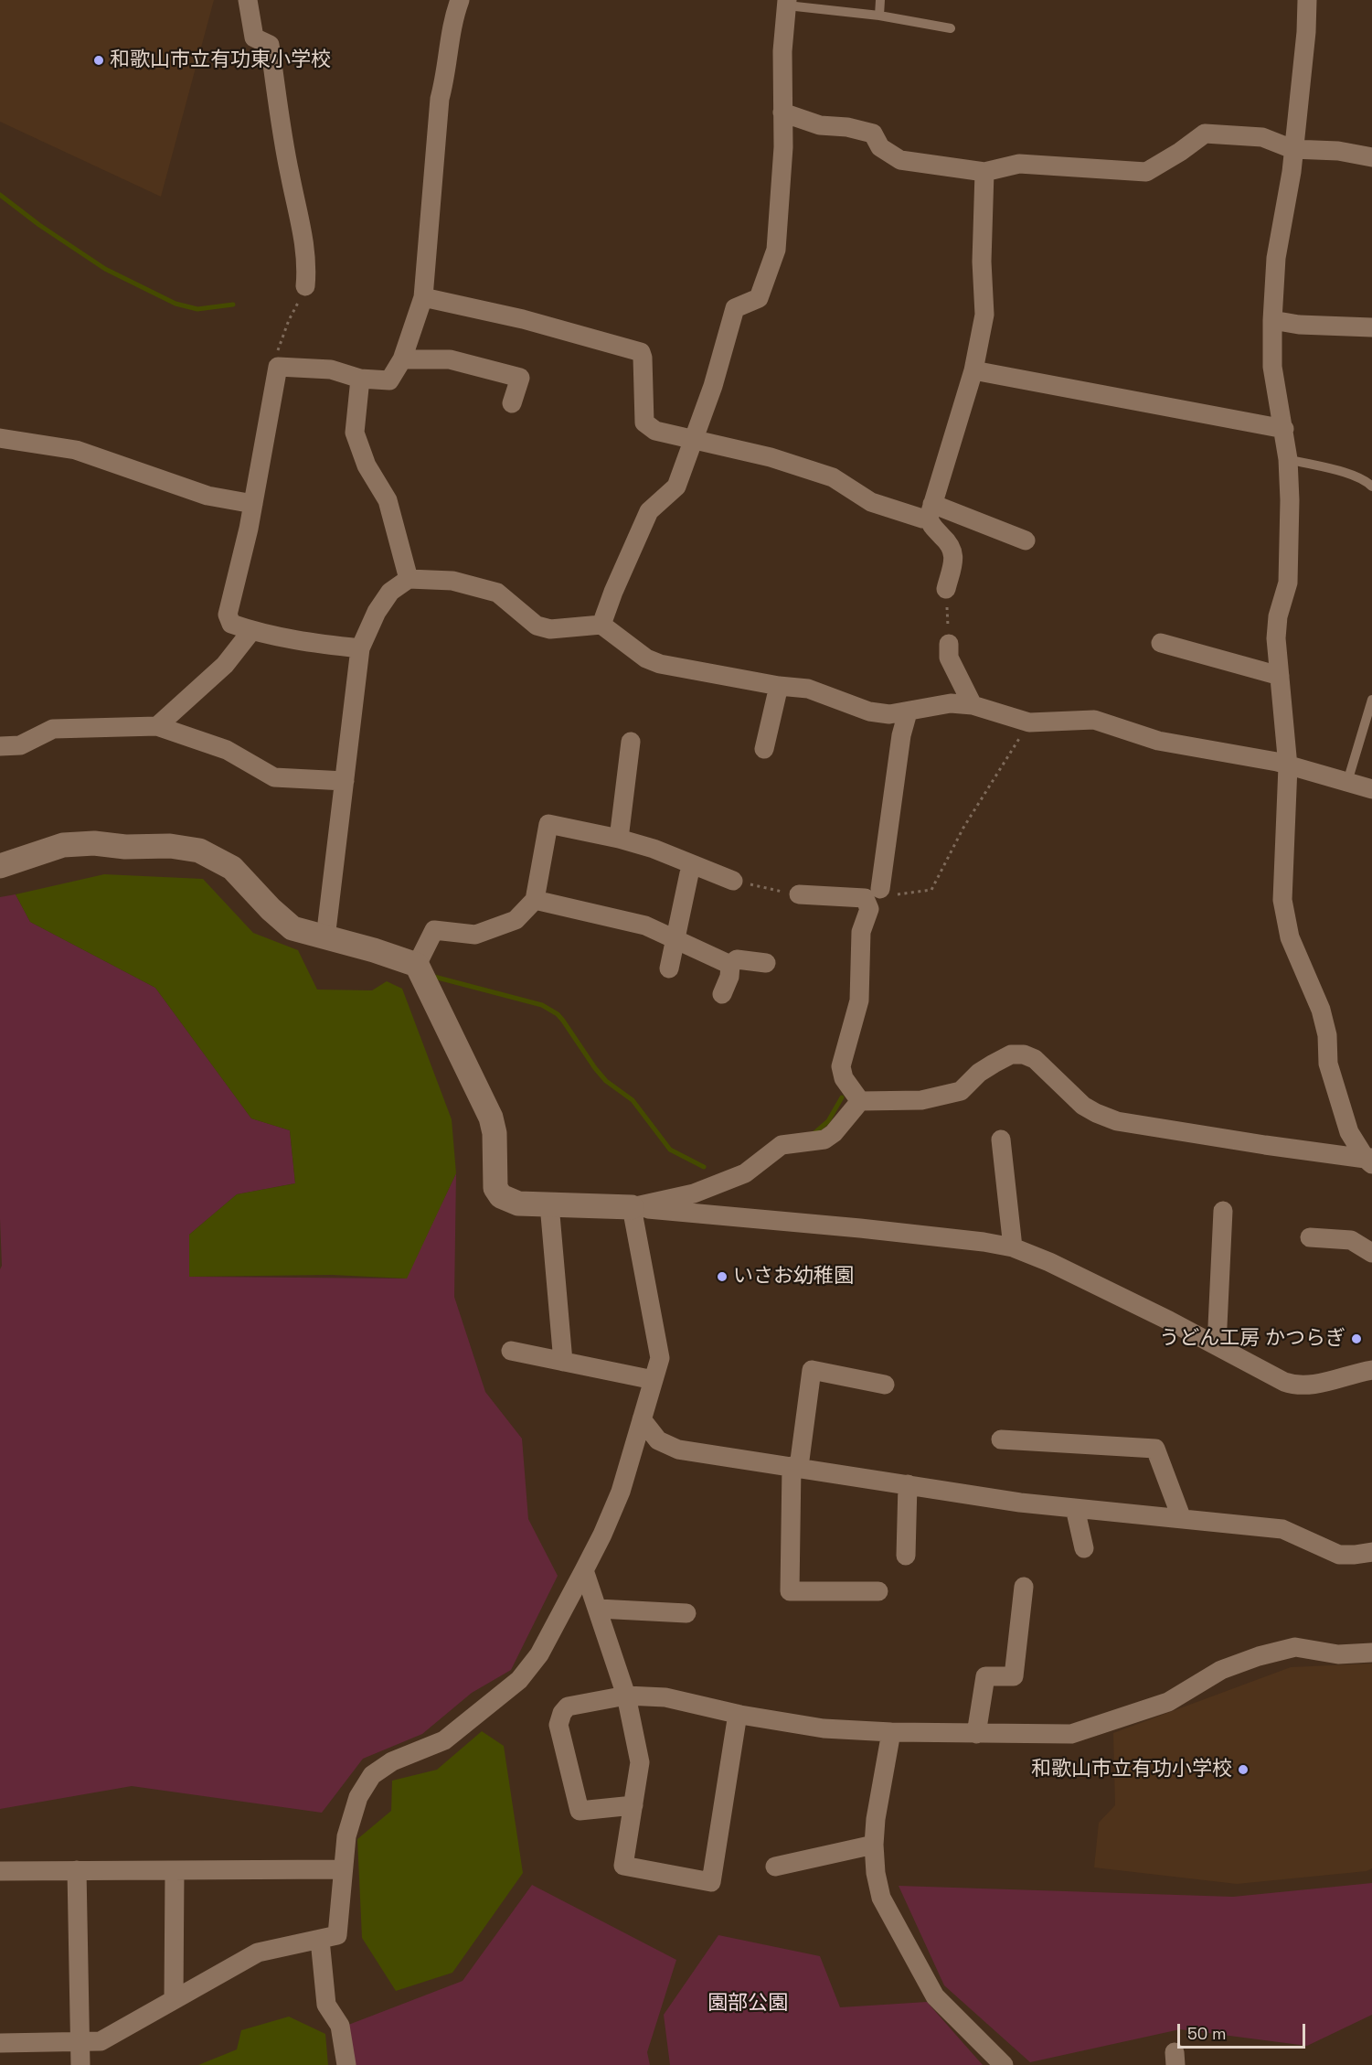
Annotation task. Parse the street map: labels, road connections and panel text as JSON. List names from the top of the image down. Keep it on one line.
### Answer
{"parks":["園部公園"],"places":["和歌山市立有功東小学校","いさお幼稚園","うどん工房 かつらぎ","和歌山市立有功小学校"],"scale_bar":"50 m"}
